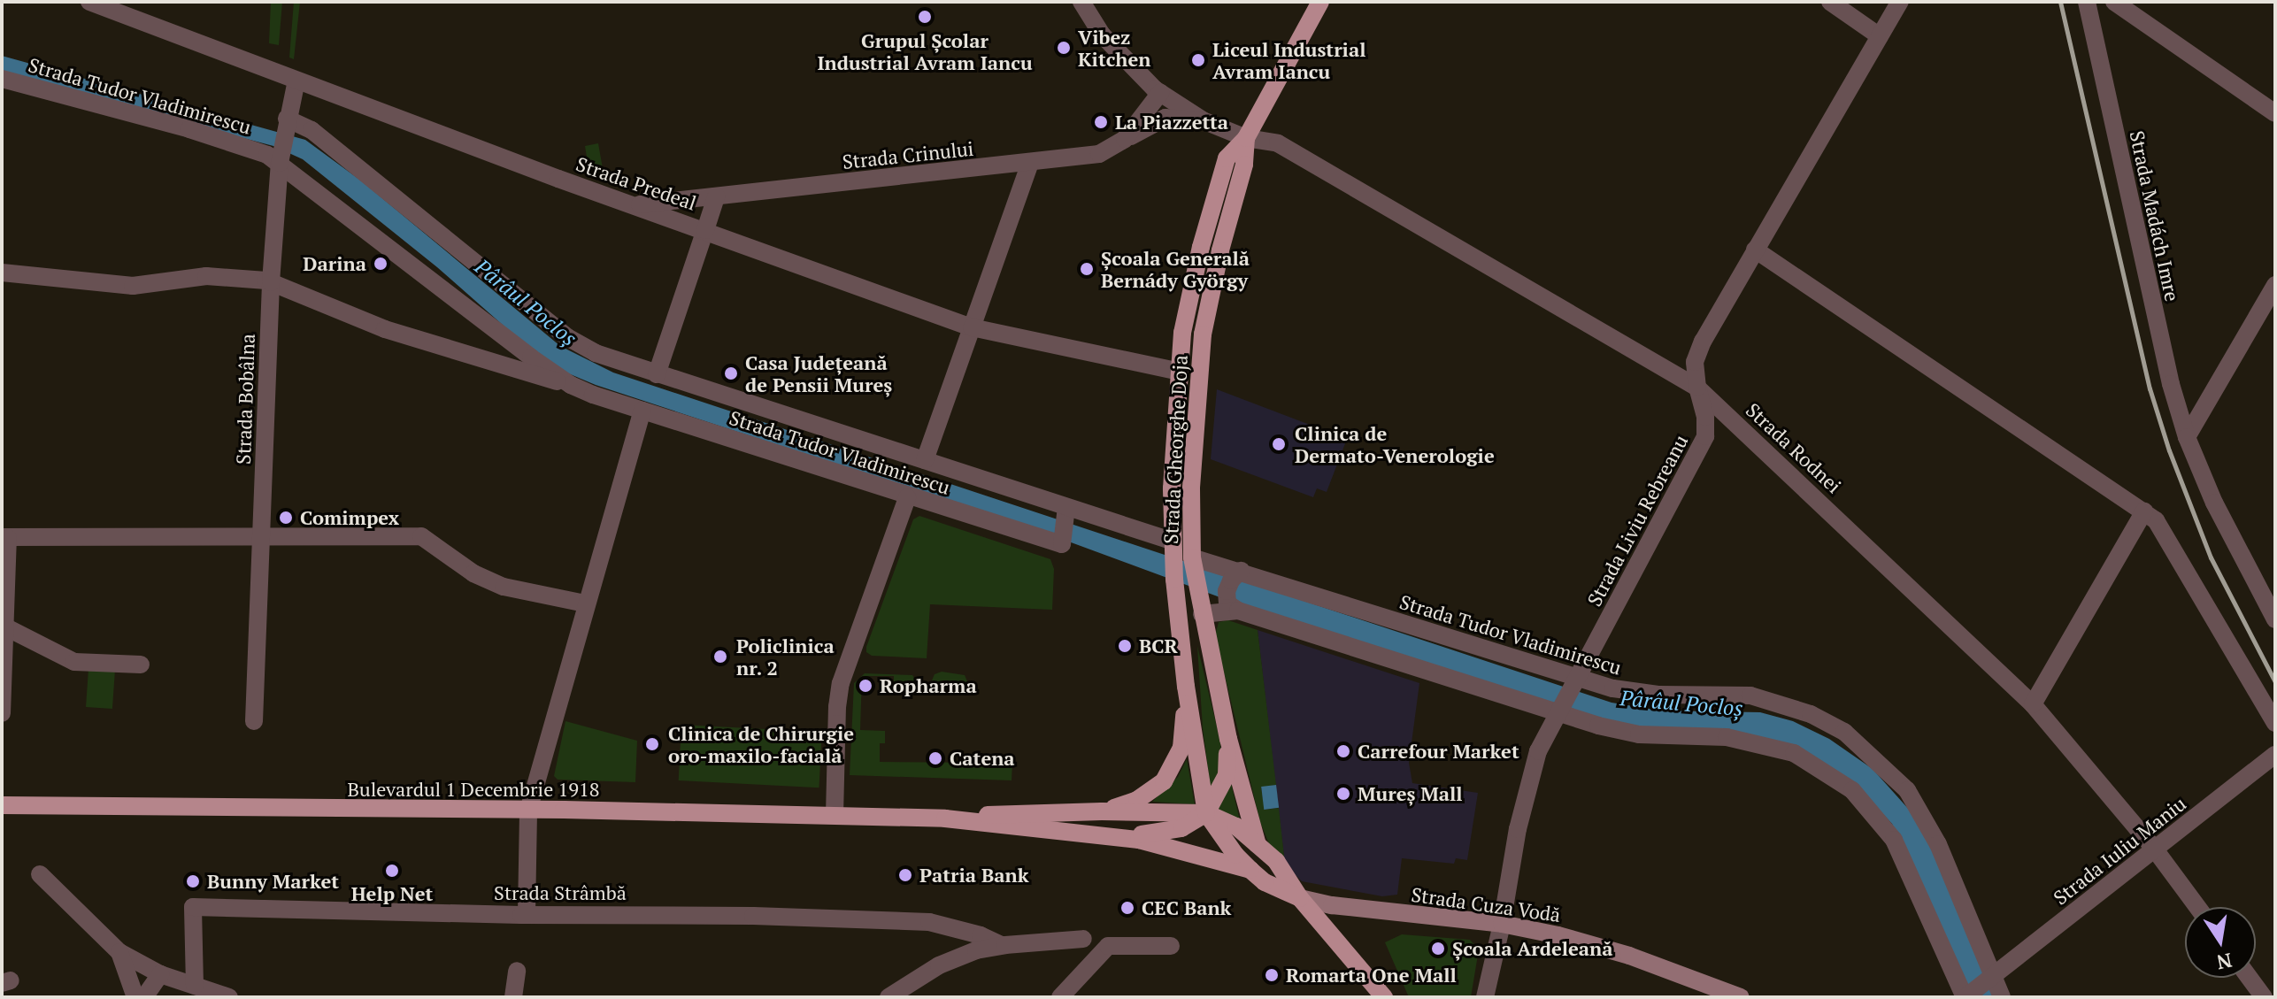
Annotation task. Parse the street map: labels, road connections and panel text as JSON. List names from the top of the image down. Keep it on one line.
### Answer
{"streets":{"main road":["Strada Gheorghe Doja","Bulevardul 1 Decembrie 1918","Strada Cuza Vodă"],"street":["Strada Tudor Vladimirescu","Strada Crinului","Strada Predeal","Strada Madách Imre","Strada Bobâlna","Strada Rodnei","Strada Liviu Rebreanu","Strada Iuliu Maniu","Strada Strâmbă"]},"crossings":[["Strada Tudor Vladimirescu","Strada Bobâlna"],["Strada Tudor Vladimirescu","Strada Gheorghe Doja"],["Strada Tudor Vladimirescu","Strada Liviu Rebreanu"],["Strada Tudor Vladimirescu","Strada Iuliu Maniu"],["Strada Crinului","Strada Predeal"],["Strada Predeal","Strada Bobâlna"],["Strada Predeal","Strada Gheorghe Doja"],["Strada Rodnei","Strada Gheorghe Doja"],["Strada Rodnei","Strada Liviu Rebreanu"],["Strada Rodnei","Strada Iuliu Maniu"],["Strada Gheorghe Doja","Bulevardul 1 Decembrie 1918"],["Strada Liviu Rebreanu","Strada Cuza Vodă"],["Bulevardul 1 Decembrie 1918","Strada Cuza Vodă"]],"water":["Pârâul Pocloș"],"places":["Grupul Școlar Industrial Avram Iancu","Vibez Kitchen","Liceul Industrial Avram Iancu","La Piazzetta","Darina","Școala Generală Bernády György","Casa Județeană de Pensii Mureș","Clinica de Dermato-Venerologie","Comimpex","BCR","Policlinica nr. 2","Ropharma","Clinica de Chirurgie oro-maxilo-facială","Carrefour Market","Catena","Mureș Mall","Help Net","Patria Bank","Bunny Market","CEC Bank","Școala Ardeleană","Romarta One Mall"],"north":"bottom"}
